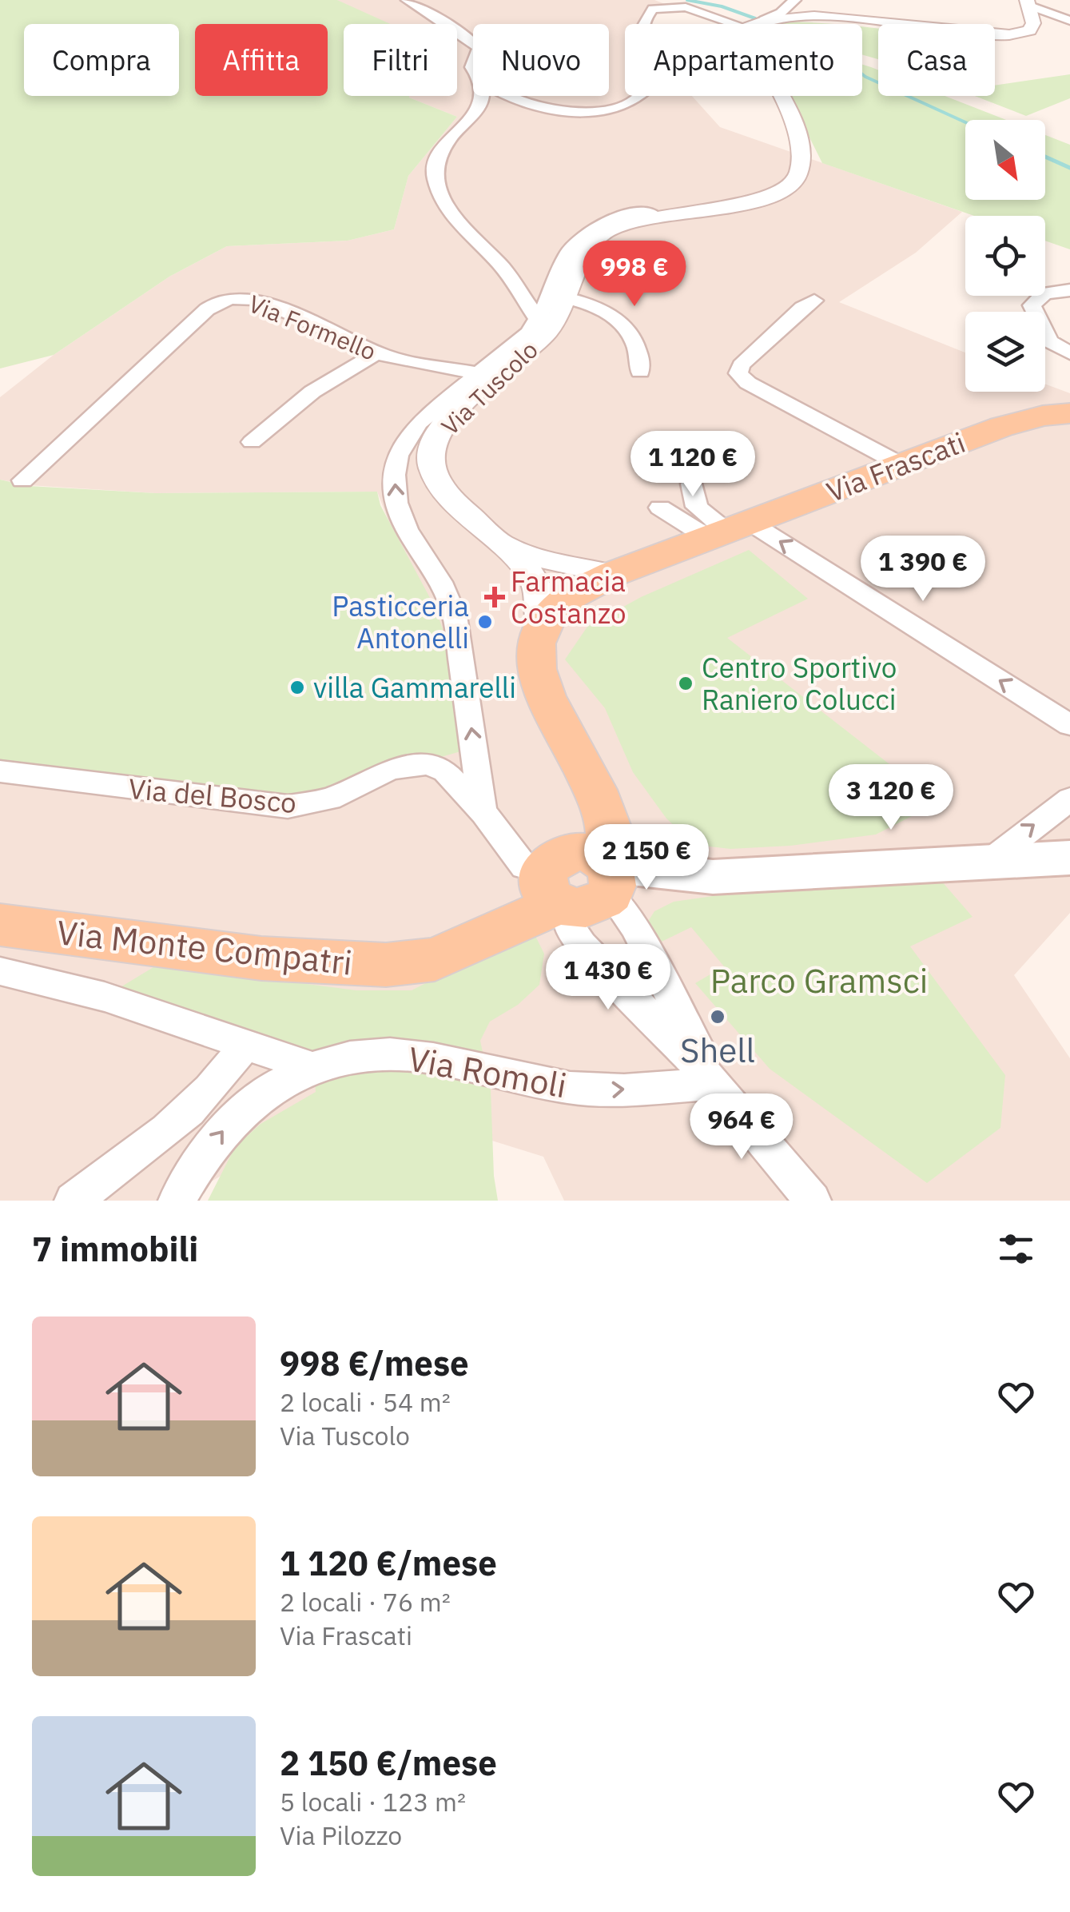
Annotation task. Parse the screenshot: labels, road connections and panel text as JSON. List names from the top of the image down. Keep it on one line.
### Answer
{"streets":{"main road":["Via Frascati","Via Monte Compatri"],"street":["Via Formello","Via Tuscolo","Via del Bosco","Via Romoli"]},"one_way":["Via Romoli"],"parks":["Parco Gramsci"],"places":{"health":["Farmacia Costanzo"],"other":["Pasticceria Antonelli","Centro Sportivo Raniero Colucci","villa Gammarelli","Shell"]},"north":"bottom right","page":{"chip":["Compra","Affitta","Filtri","Nuovo","Appartamento","Casa"],"price":["998 €","1 120 €","1 390 €","3 120 €","2 150 €","1 430 €","964 €"],"heading":"7 immobili","list":[{"name":"998 €/mese","note":"2 locali · 54 m² · Via Tuscolo"},{"name":"1 120 €/mese","note":"2 locali · 76 m² · Via Frascati"},{"name":"2 150 €/mese","note":"5 locali · 123 m² · Via Pilozzo"}]}}
